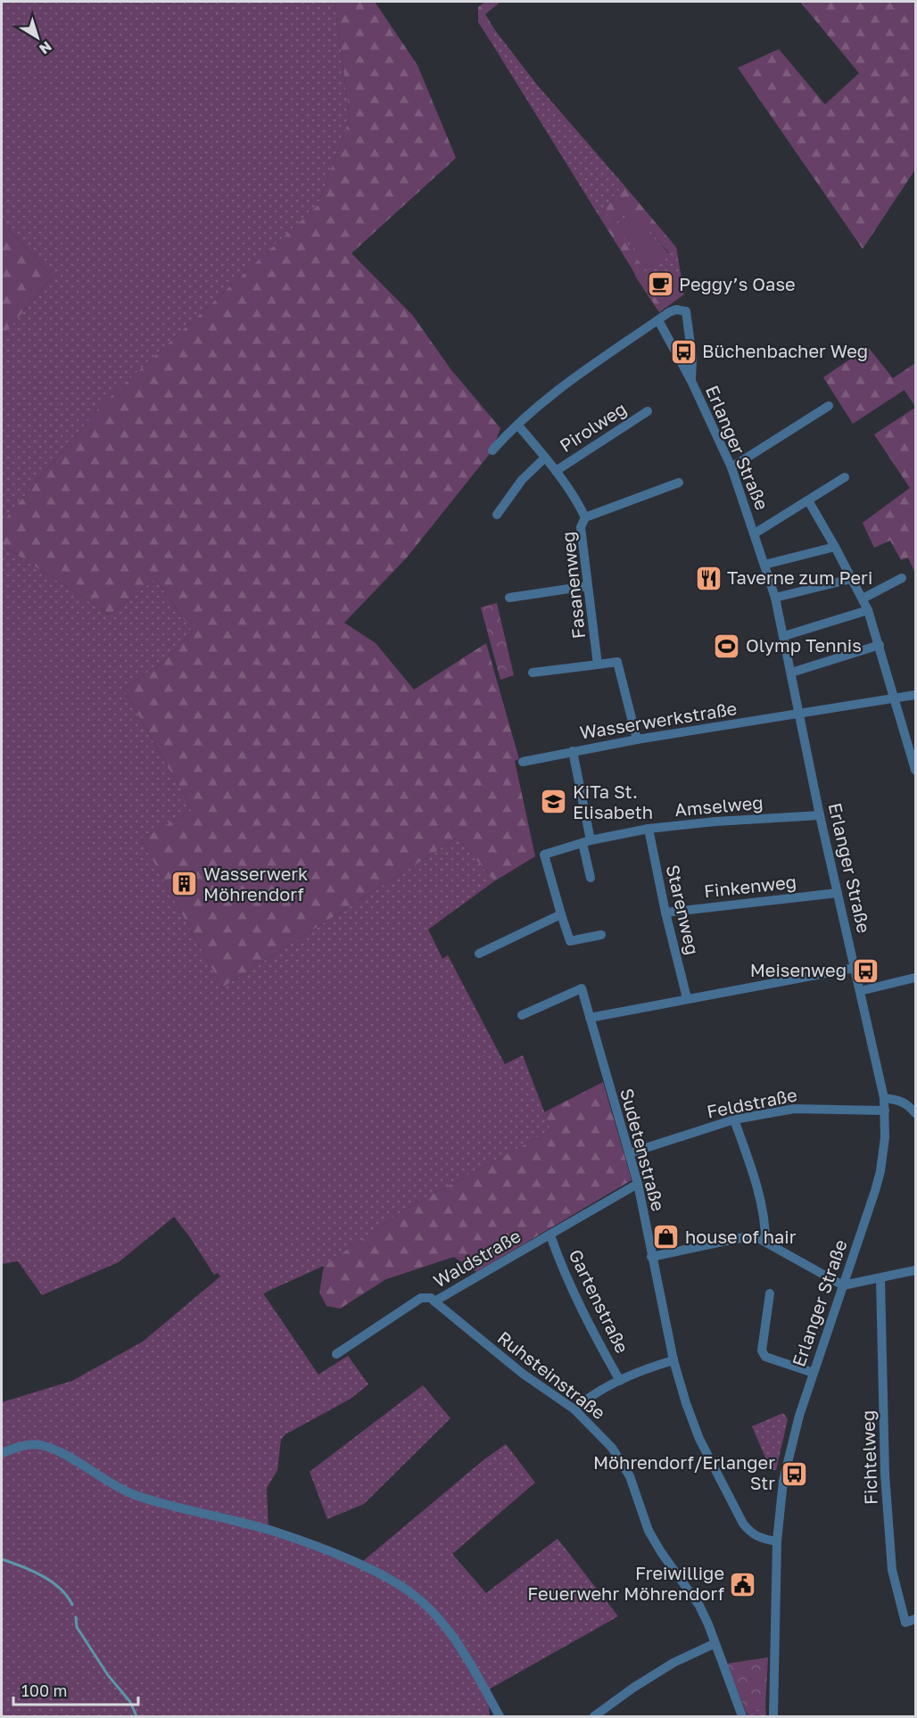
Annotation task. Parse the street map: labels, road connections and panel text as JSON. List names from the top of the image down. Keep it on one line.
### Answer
{"streets":{"street":["Pirolweg","Erlanger Straße","Fasanenweg","Wasserwerkstraße","Amselweg","Finkenweg","Starenweg","Feldstraße","Sudetenstraße","Waldstraße","Gartenstraße","Ruhsteinstraße","Fichtelweg"]},"crossings":[["Pirolweg","Fasanenweg"],["Erlanger Straße","Wasserwerkstraße"],["Erlanger Straße","Amselweg"],["Erlanger Straße","Finkenweg"],["Erlanger Straße","Feldstraße"],["Erlanger Straße","Sudetenstraße"],["Amselweg","Starenweg"],["Finkenweg","Starenweg"],["Feldstraße","Sudetenstraße"],["Sudetenstraße","Waldstraße"],["Waldstraße","Gartenstraße"],["Waldstraße","Ruhsteinstraße"]],"places":{"cafe":["Peggy’s Oase"],"bus stop":["Büchenbacher Weg","Meisenweg","Möhrendorf/Erlanger Str"],"restaurant":["Taverne zum Peri"],"sports":["Olymp Tennis"],"school or university":["KiTa St. Elisabeth"],"building":["Wasserwerk Möhrendorf"],"shop":["house of hair"],"public building":["Freiwillige Feuerwehr Möhrendorf"]},"scale_bar":"100 m","north":"bottom right"}
